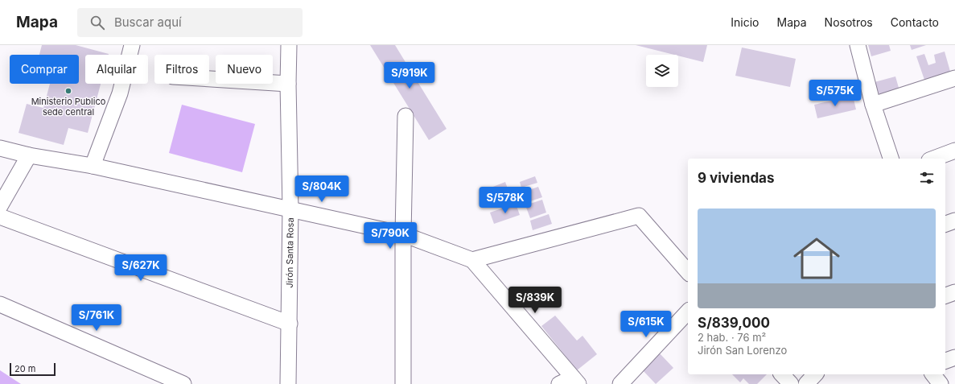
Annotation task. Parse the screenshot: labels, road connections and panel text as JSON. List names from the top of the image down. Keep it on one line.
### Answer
{"streets":{"street":["Jirón Santa Rosa"]},"places":["Ministerio Publico sede central"],"scale_bar":"20 m","page":{"header":"Mapa","search":"Buscar aquí","nav":["Inicio","Mapa","Nosotros","Contacto"],"chip":["Comprar","Alquilar","Filtros","Nuevo"],"price":["S/919K","S/575K","S/804K","S/578K","S/790K","S/627K","S/839K","S/761K","S/615K"],"heading":"9 viviendas","list":[{"name":"S/839,000","note":"2 hab. · 76 m² · Jirón San Lorenzo"}],"scale":"20 m"}}
